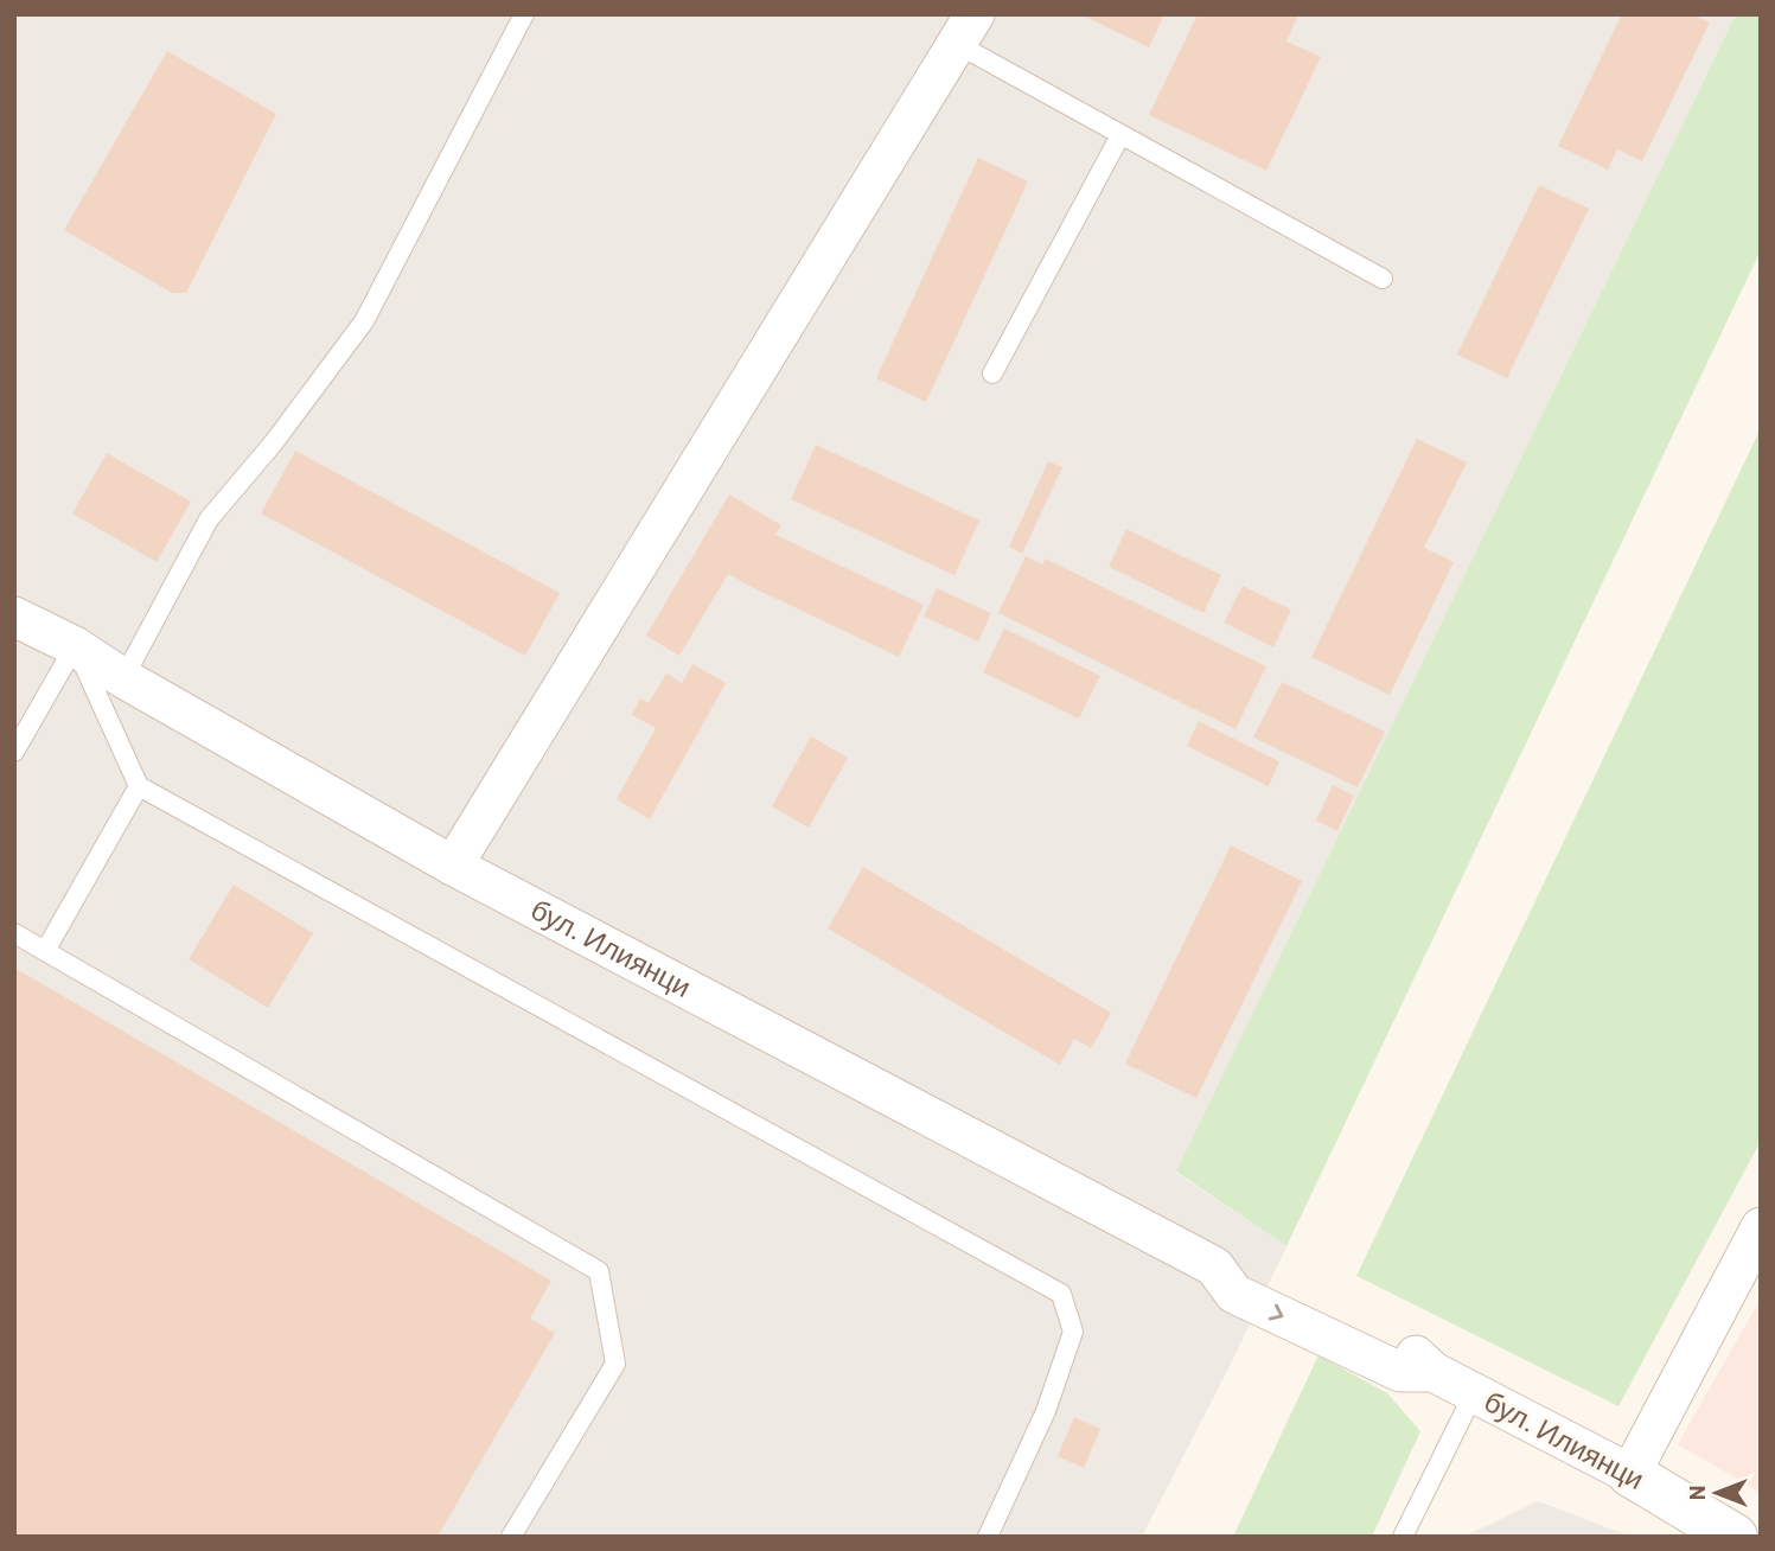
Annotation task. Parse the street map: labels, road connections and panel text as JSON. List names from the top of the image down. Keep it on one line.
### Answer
{"streets":{"street":["бул. Илиянци"]},"north":"left"}
